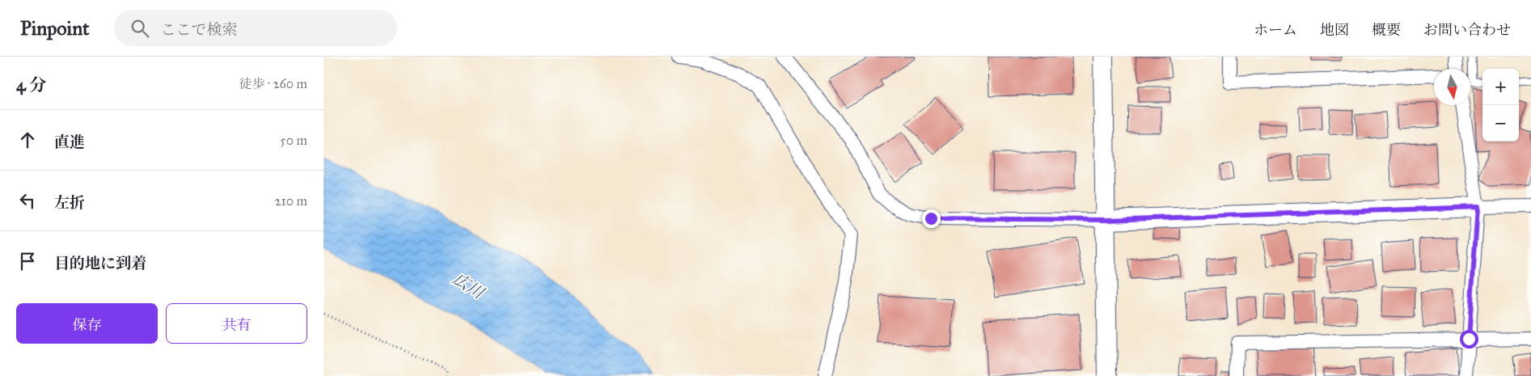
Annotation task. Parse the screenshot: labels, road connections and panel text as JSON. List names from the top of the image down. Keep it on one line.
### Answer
{"water":["広川"],"north":"bottom","page":{"header":"Pinpoint","search":"ここで検索","nav":["ホーム","地図","概要","お問い合わせ"],"heading":["4 分","徒歩 · 260 m"],"map_buttons":["+","−"],"list":[["直進","50 m"],["左折","210 m"],"目的地に到着"],"buttons":["保存","共有"]}}
